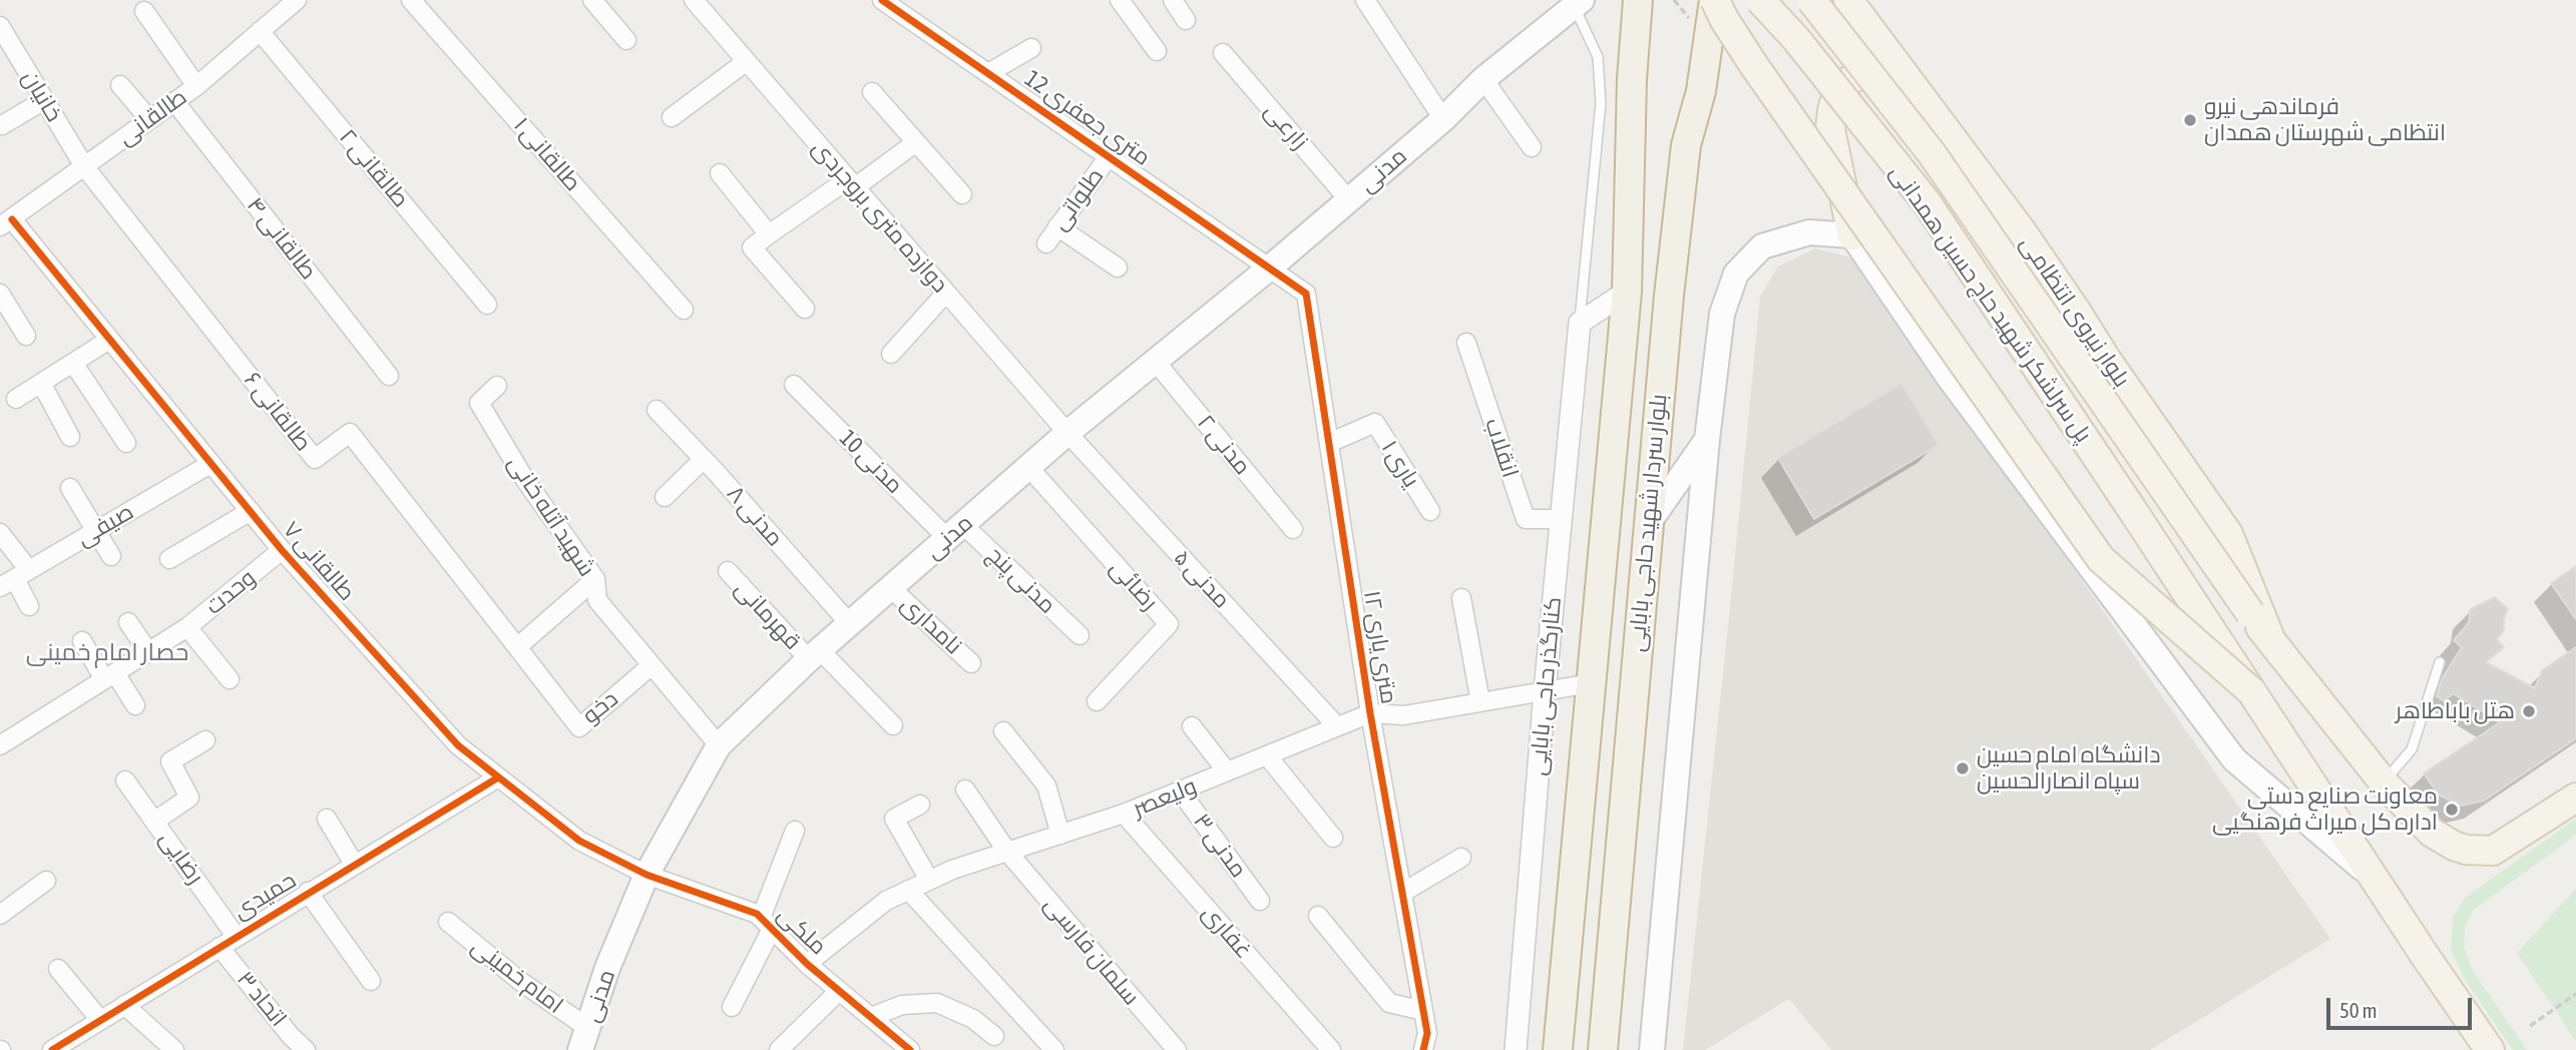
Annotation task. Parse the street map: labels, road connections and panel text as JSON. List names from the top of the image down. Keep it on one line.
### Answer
{"streets":{"highway":["بلوار سردار شهید حاجی بابایی"],"main road":["مدنی","پل سرلشکر شهید حاج حسین همدانی","بلوار نیروی انتظامی"],"street":["خانیان","طالقانی","12 متری جعفری","زارعی","طالقانی ۱","طالقانی ۲","طلواتی","دوازده متری بروجردی","طالقانی ۴","طالقانی ۶","مدنی ۲","انقلاب","مدنی 10","یاری ۱","شهید آتله خانی","مدنی ۸","صیفی","طالقانی ۷","مدنی ۵","مدنی پنج","رضائی","وحدت","قهرمانی","نامداری","۱۲ متری یاری","کنارگذر حاجی بابایی","دخو","ولیعصر","مدنی ۳","رضایی","حمیدی","ملکی","غفاری","سلمان فارسی","امام خمینی","اتحاد ۳"]},"crossings":[["خانیان","طالقانی"],["خانیان","طالقانی ۶"],["طالقانی","طالقانی ۲"],["طالقانی","طالقانی ۴"],["طالقانی","طالقانی ۶"],["طالقانی","طالقانی ۷"],["12 متری جعفری","مدنی"],["12 متری جعفری","طلواتی"],["12 متری جعفری","۱۲ متری یاری"],["زارعی","مدنی"],["مدنی","دوازده متری بروجردی"],["مدنی","مدنی ۲"],["مدنی","مدنی 10"],["مدنی","شهید آتله خانی"],["مدنی","مدنی ۸"],["مدنی","طالقانی ۷"],["مدنی","مدنی ۵"],["مدنی","مدنی پنج"],["مدنی","رضائی"],["مدنی","قهرمانی"],["مدنی","نامداری"],["مدنی","۱۲ متری یاری"],["مدنی","ملکی"],["مدنی","امام خمینی"],["دوازده متری بروجردی","مدنی ۵"],["پل سرلشکر شهید حاج حسین همدانی","بلوار نیروی انتظامی"],["طالقانی ۶","دخو"],["انقلاب","کنارگذر حاجی بابایی"],["مدنی 10","مدنی پنج"],["یاری ۱","۱۲ متری یاری"],["شهید آتله خانی","دخو"],["بلوار سردار شهید حاجی بابایی","ولیعصر"],["صیفی","طالقانی ۷"],["طالقانی ۷","وحدت"],["طالقانی ۷","حمیدی"],["طالقانی ۷","ملکی"],["مدنی ۵","ولیعصر"],["۱۲ متری یاری","ولیعصر"],["کنارگذر حاجی بابایی","ولیعصر"],["ولیعصر","مدنی ۳"],["ولیعصر","ملکی"],["ولیعصر","غفاری"],["ولیعصر","سلمان فارسی"],["رضایی","حمیدی"],["حمیدی","اتحاد ۳"]],"districts":["حصار امام خمینی"],"places":["فرماندهی نیرو انتظامی شهرستان همدان","هتل باباطاهر","دانشگاه امام حسین سپاه انصارالحسین","معاونت صنایع دستی اداره کل میراث فرهنگیی"],"scale_bar":"50 m"}
